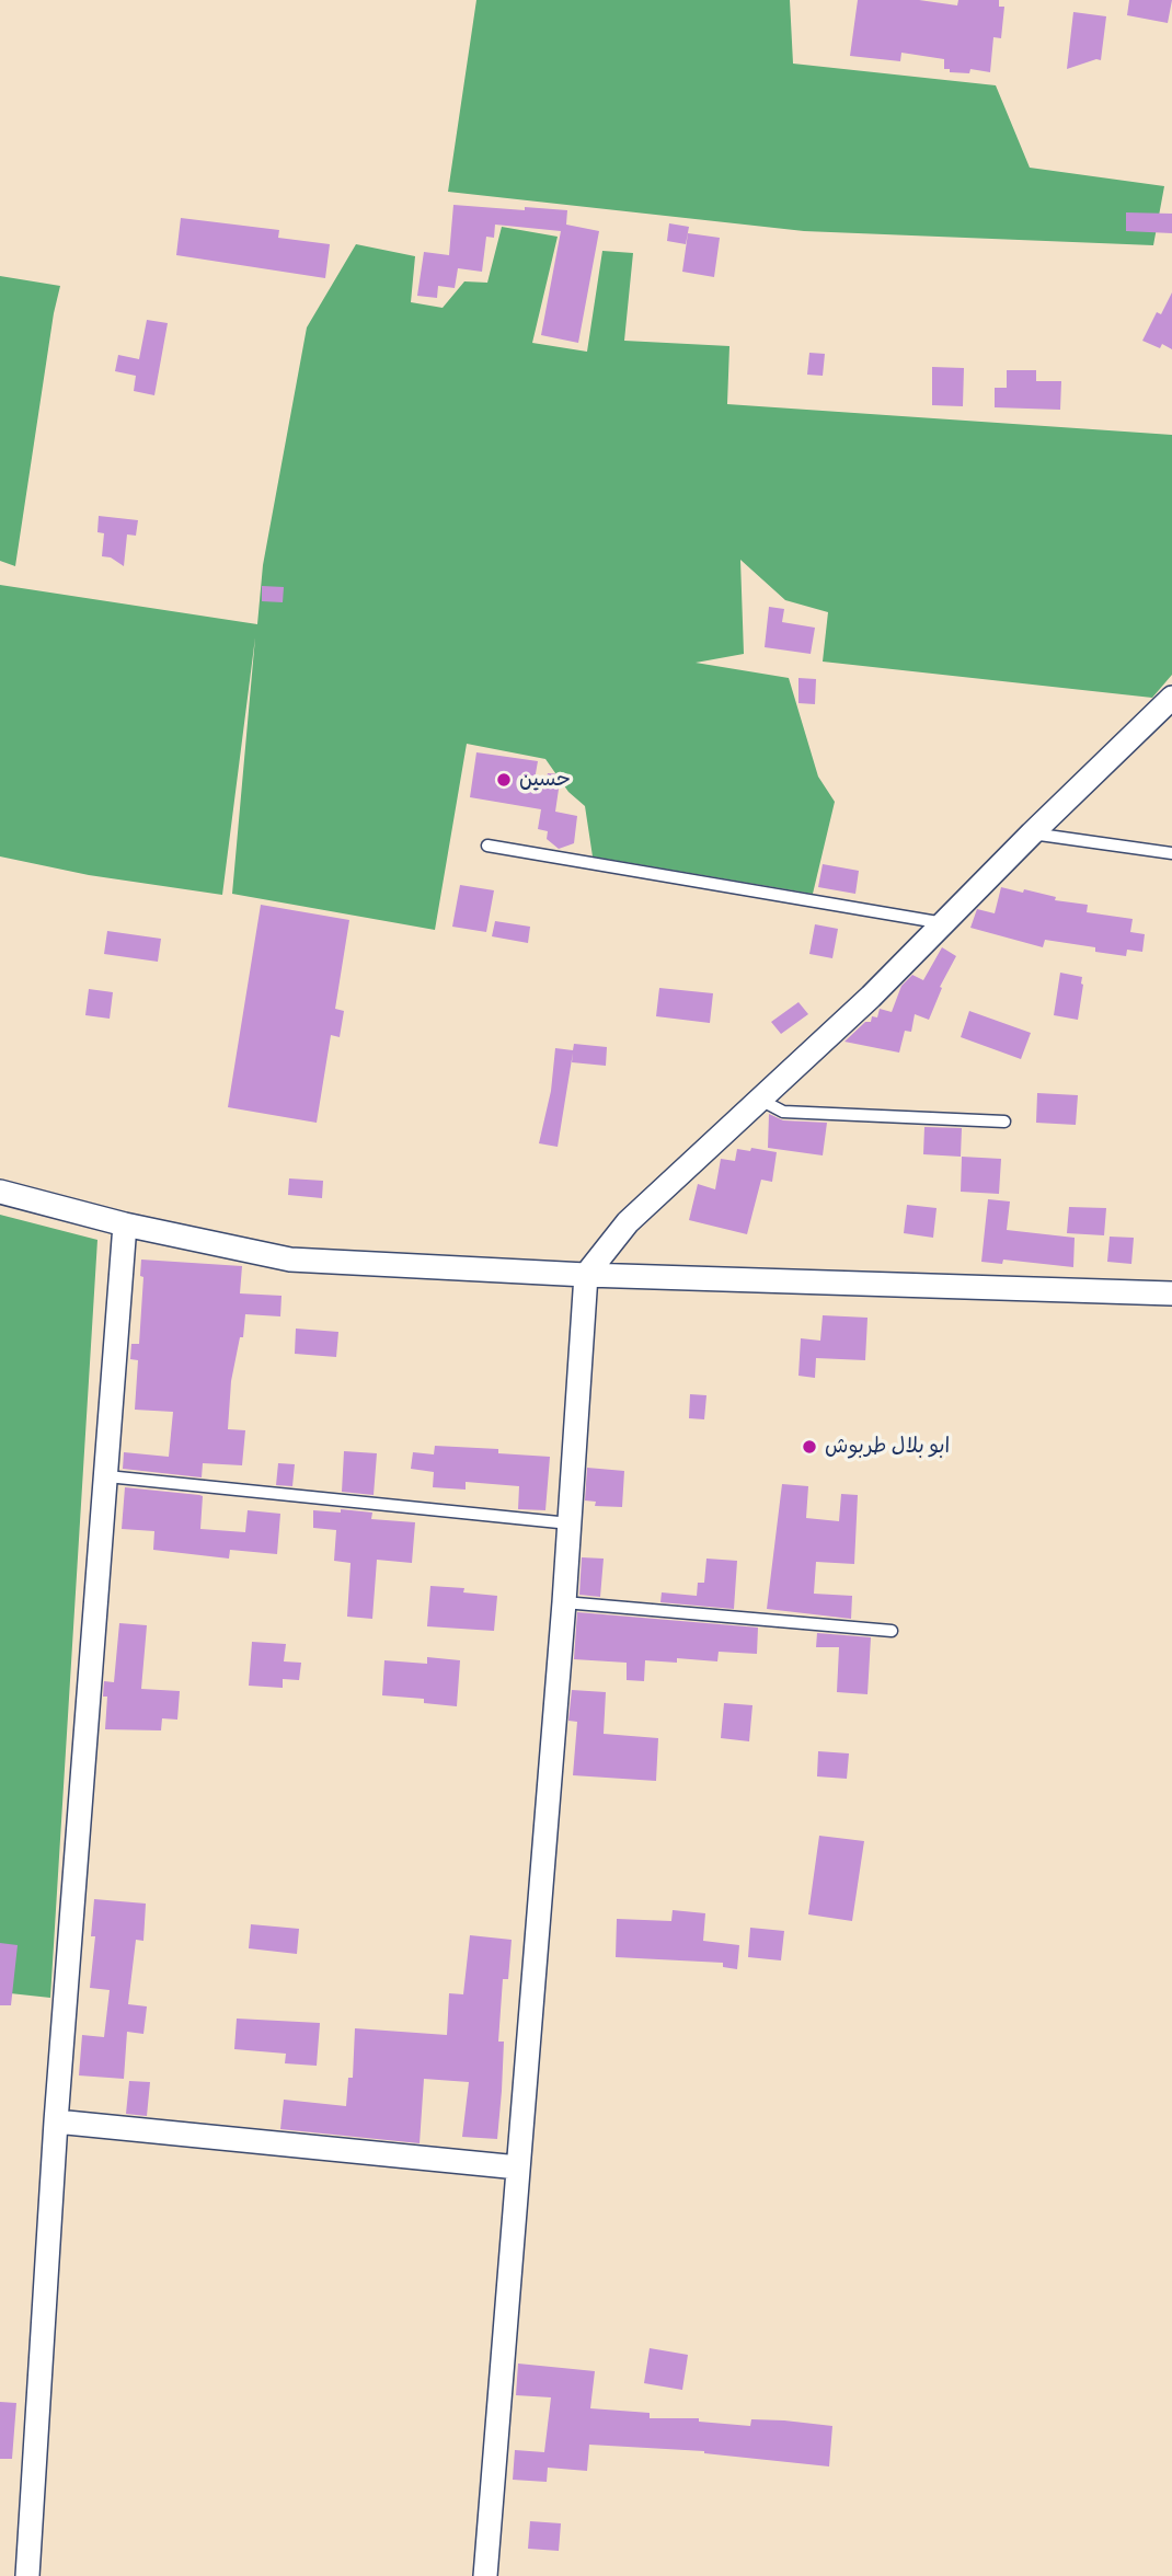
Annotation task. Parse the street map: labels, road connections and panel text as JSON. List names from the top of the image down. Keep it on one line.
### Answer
{"places":["حسين","ابو بلال طربوش"]}
